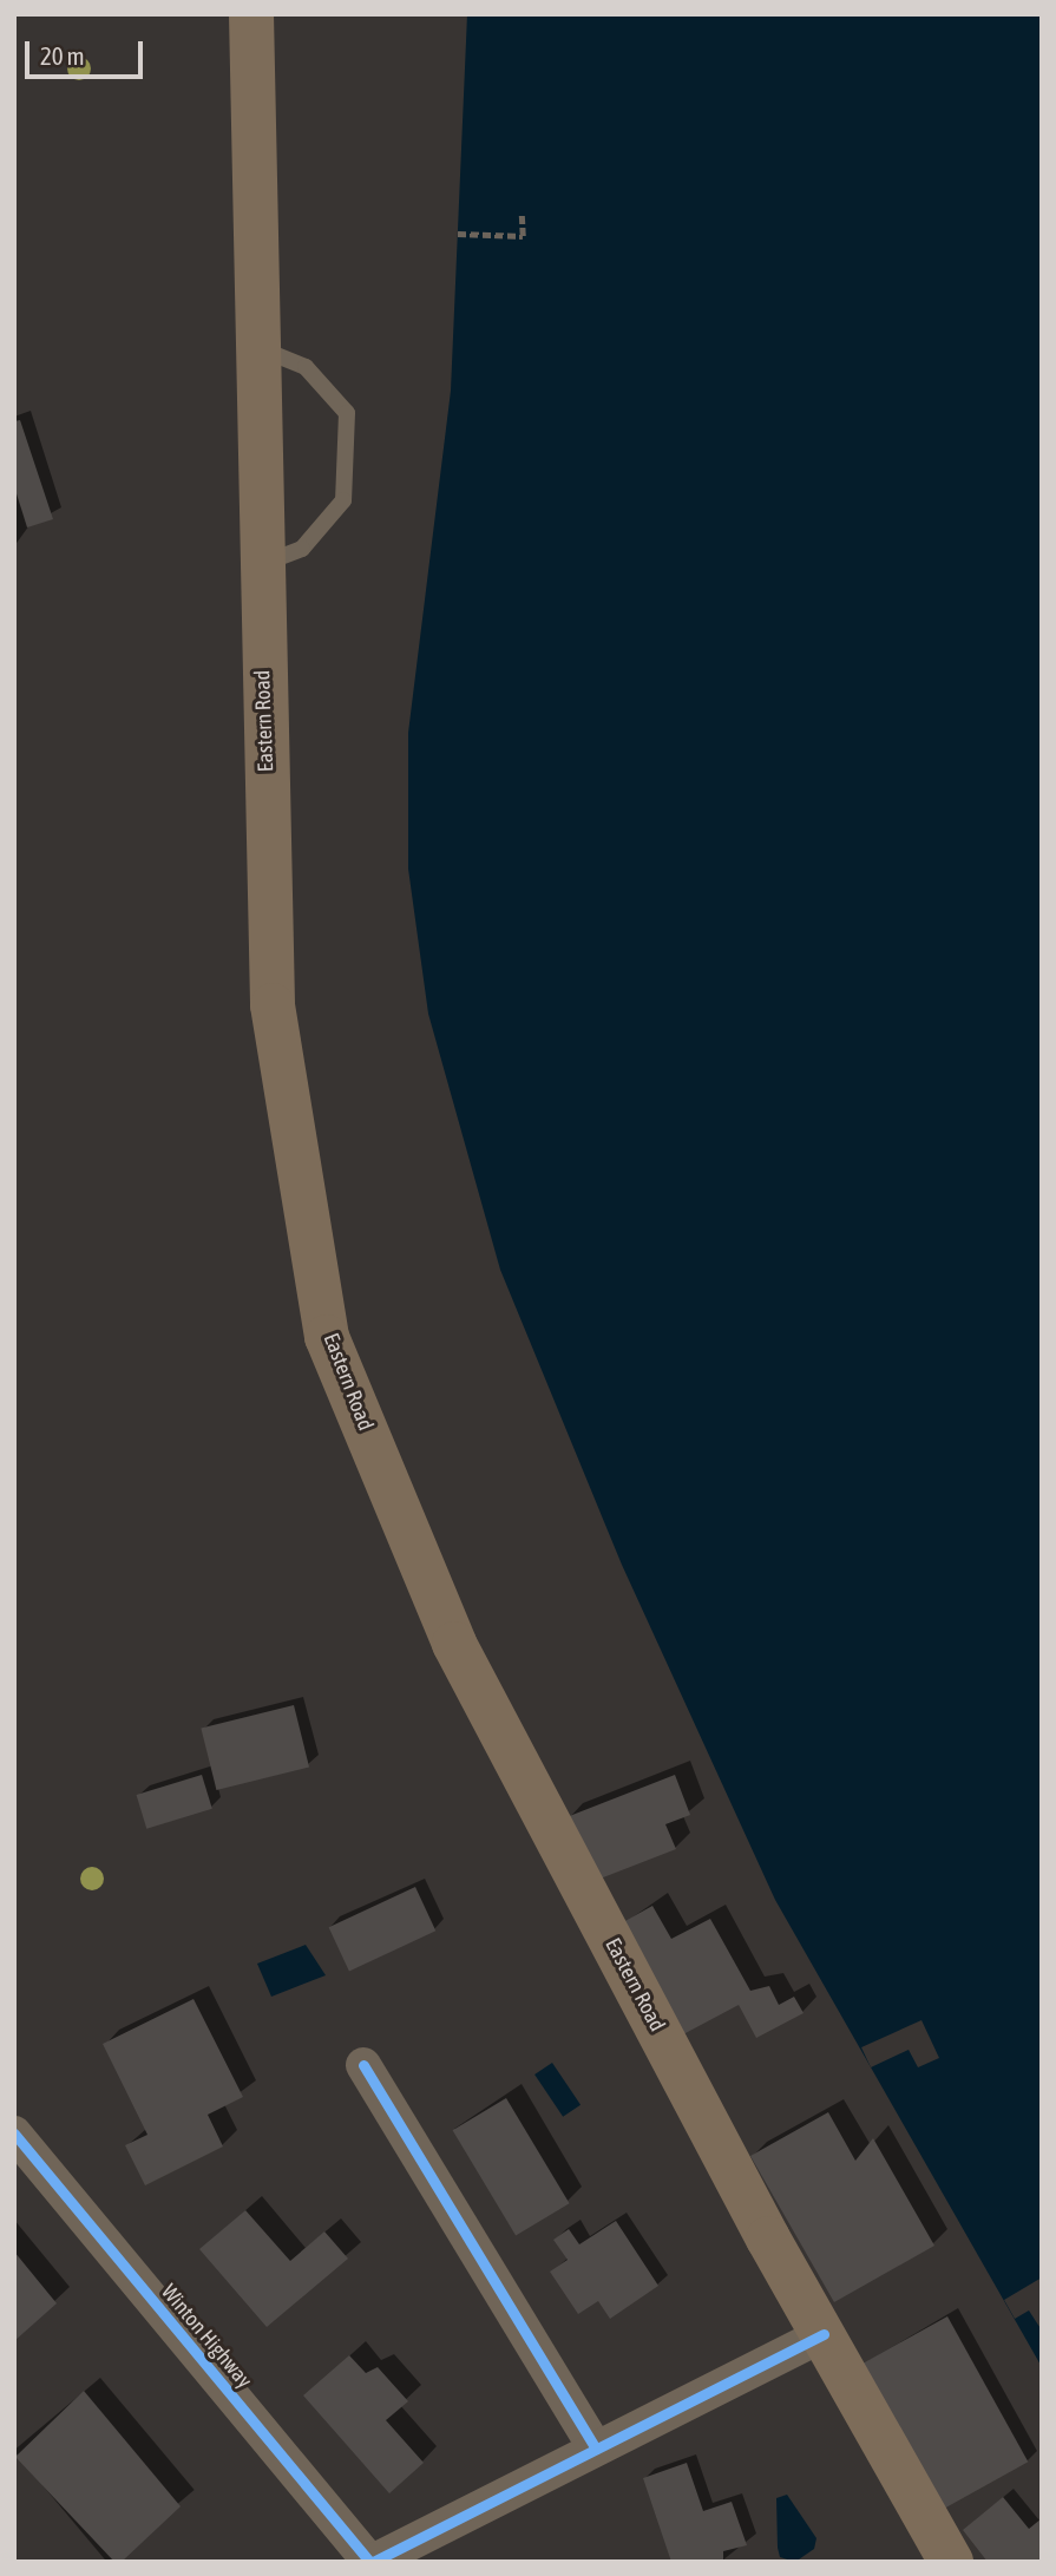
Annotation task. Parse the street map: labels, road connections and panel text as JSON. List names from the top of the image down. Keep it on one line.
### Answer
{"streets":{"highway":["Eastern Road"],"street":["Winton Highway"]},"scale_bar":"20 m"}
